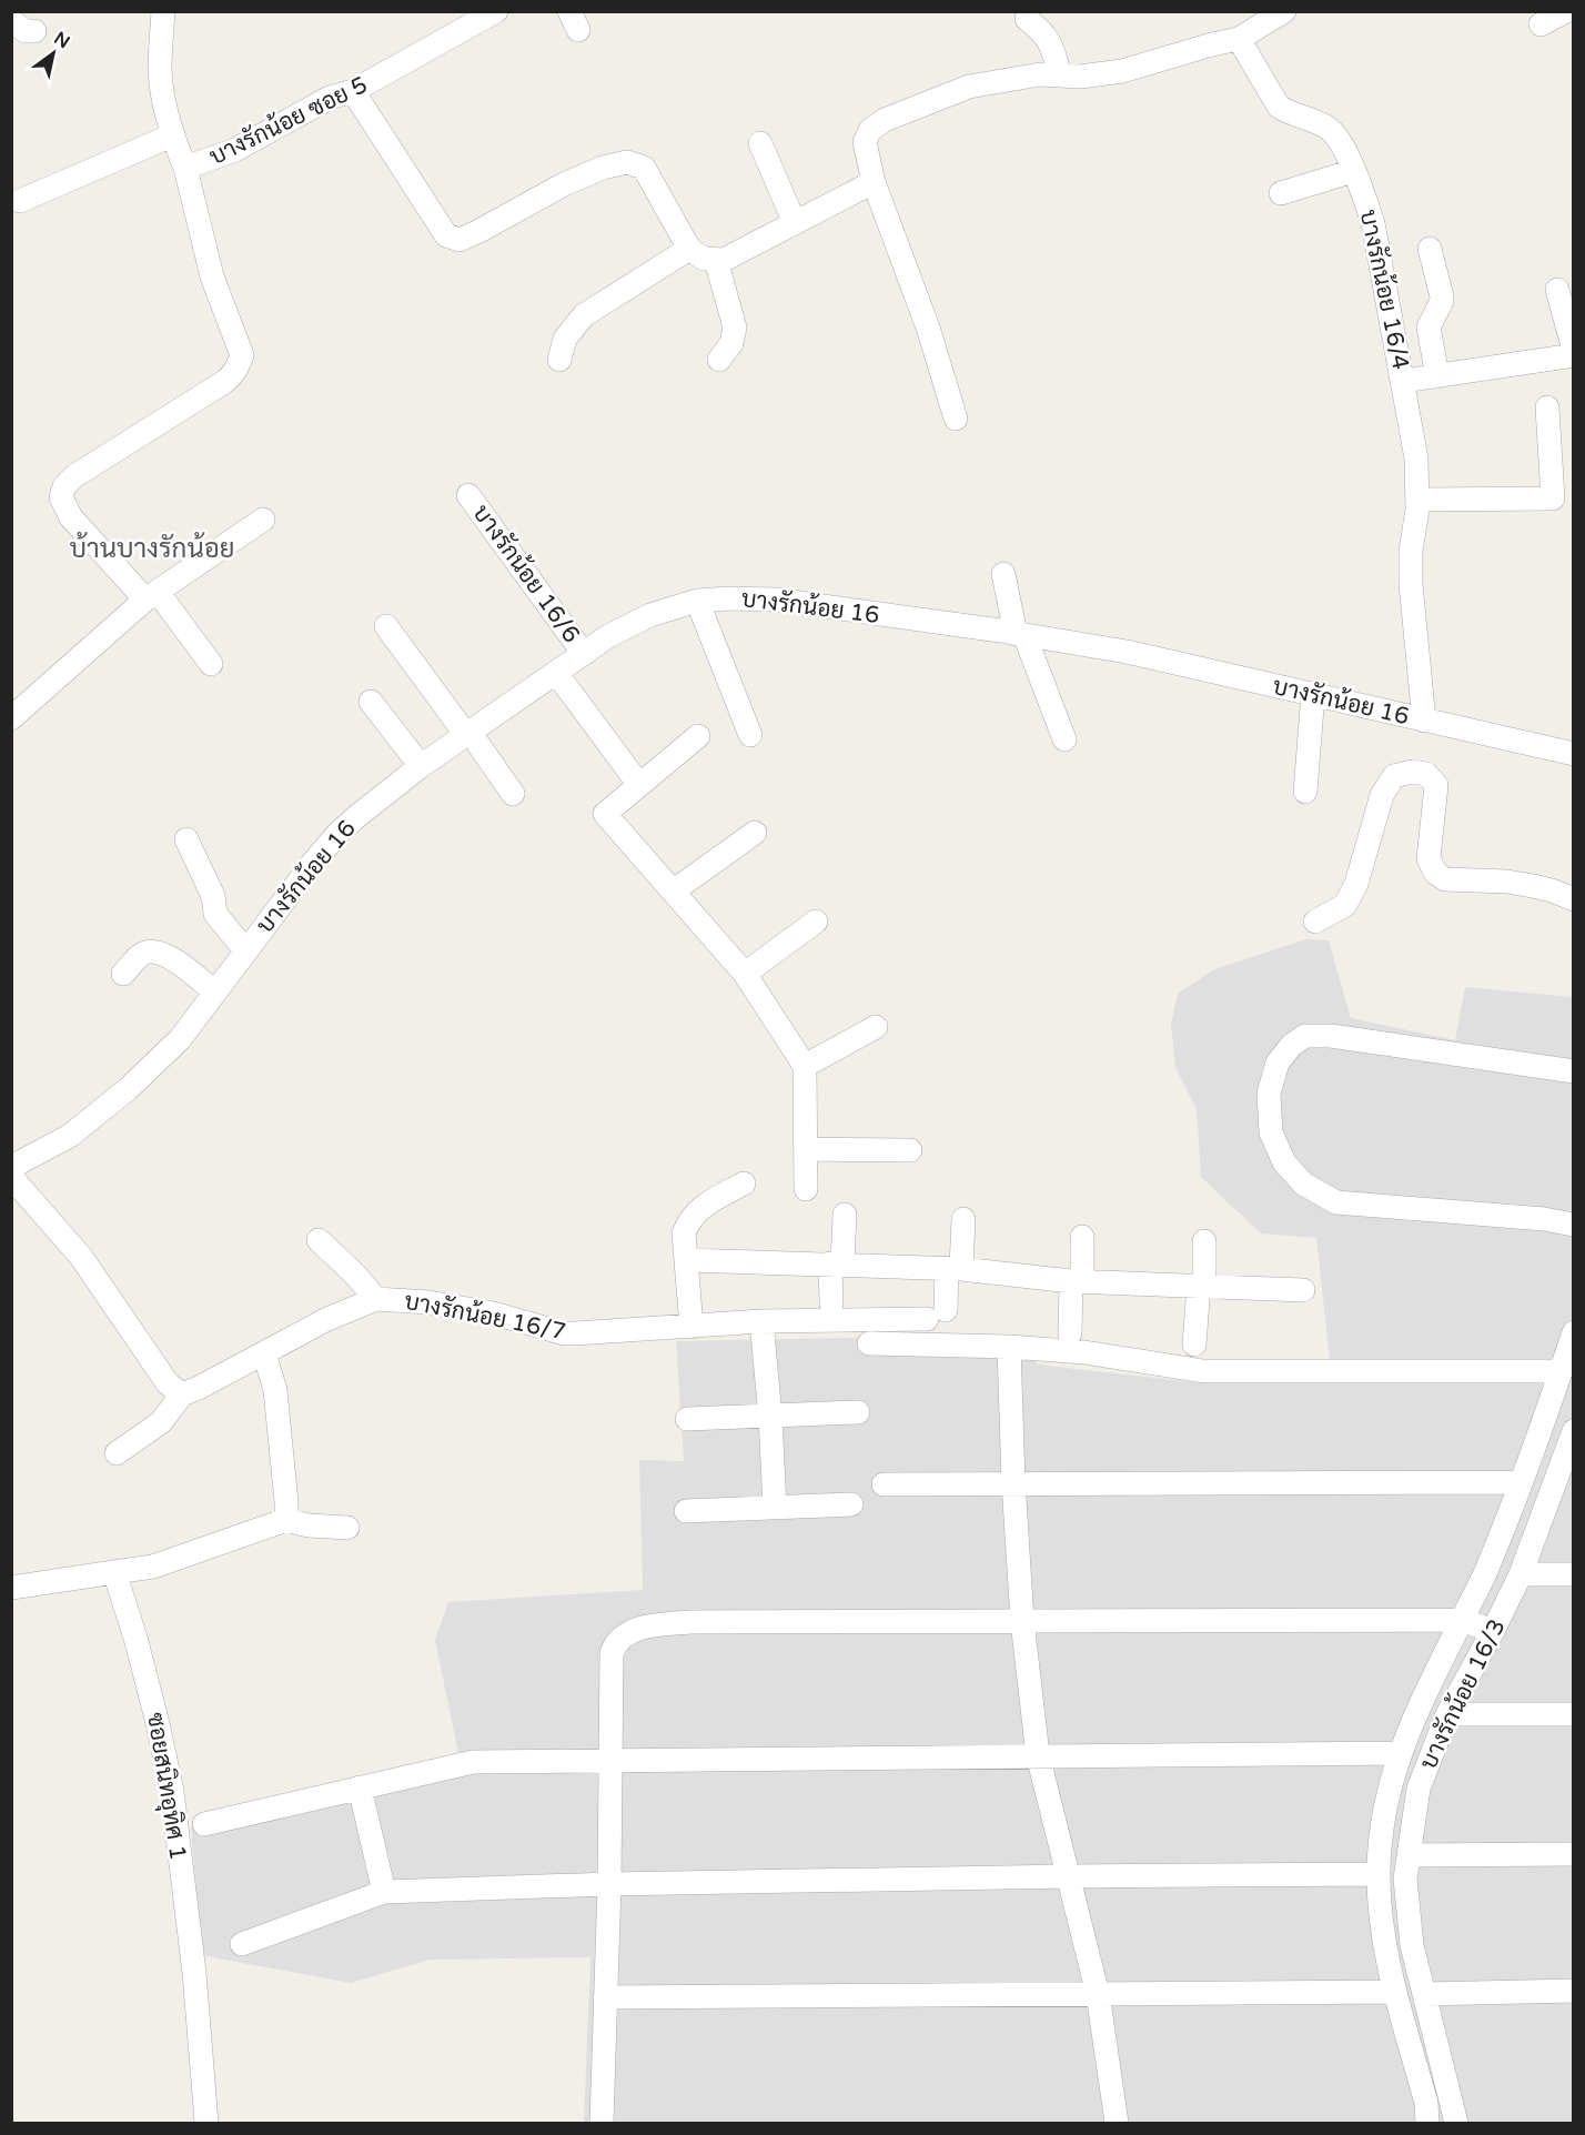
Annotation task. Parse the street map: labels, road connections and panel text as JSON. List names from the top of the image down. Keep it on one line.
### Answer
{"streets":{"street":["บางรักน้อย ซอย 5","บางรักน้อย 16/4","บางรักน้อย 16/6","บางรักน้อย 16","บางรักน้อย 16/7","บางรักน้อย 16/3","ซอยสนิทอุทิศ 1"]},"crossings":[["บางรักน้อย 16/4","บางรักน้อย 16"],["บางรักน้อย 16/6","บางรักน้อย 16"]],"districts":["บ้านบางรักน้อย"],"north":"top right"}
